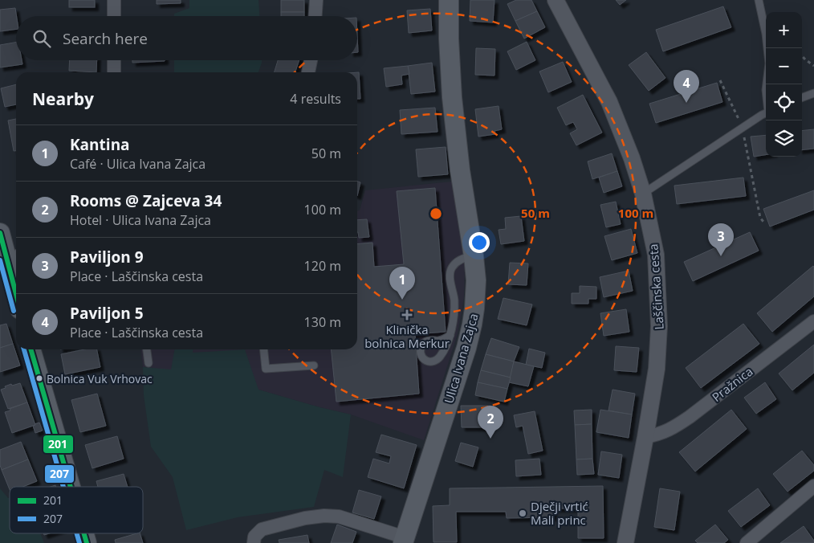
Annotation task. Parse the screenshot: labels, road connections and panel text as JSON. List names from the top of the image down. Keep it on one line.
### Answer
{"streets":{"main road":["Ulica Ivana Zajca"],"street":["Laščinska cesta","Pražnica"]},"crossings":[["Laščinska cesta","Pražnica"]],"places":{"health":["Klinička bolnica Merkur"],"other":["Bolnica Vuk Vrhovac","Dječji vrtić Mali princ"]},"lines":["transit line 201","transit line 207"],"legend":["201","207"],"page":{"map_buttons":["+","−"],"search":"Search here","pins":["4","3","1","2"],"heading":["Nearby","4 results"],"list":[{"mark":"1","name":"Kantina","note":"Café · Ulica Ivana Zajca","value":"50 m"},{"mark":"2","name":"Rooms @ Zajceva 34","note":"Hotel · Ulica Ivana Zajca","value":"100 m"},{"mark":"3","name":"Paviljon 9","note":"Place · Laščinska cesta","value":"120 m"},{"mark":"4","name":"Paviljon 5","note":"Place · Laščinska cesta","value":"130 m"}]},"rings":["50 m","100 m"]}
